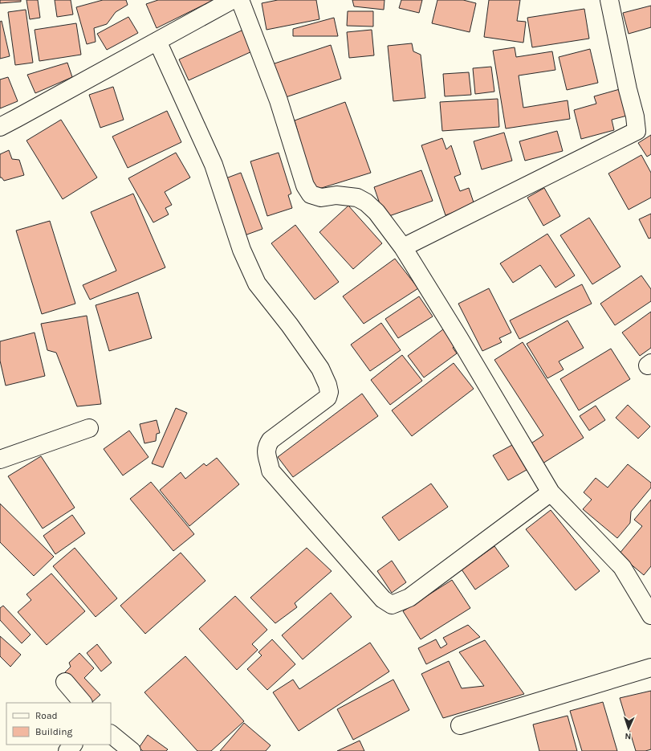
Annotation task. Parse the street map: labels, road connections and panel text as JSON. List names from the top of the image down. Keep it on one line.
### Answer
{"legend":["Road","Building"],"north":"bottom"}
